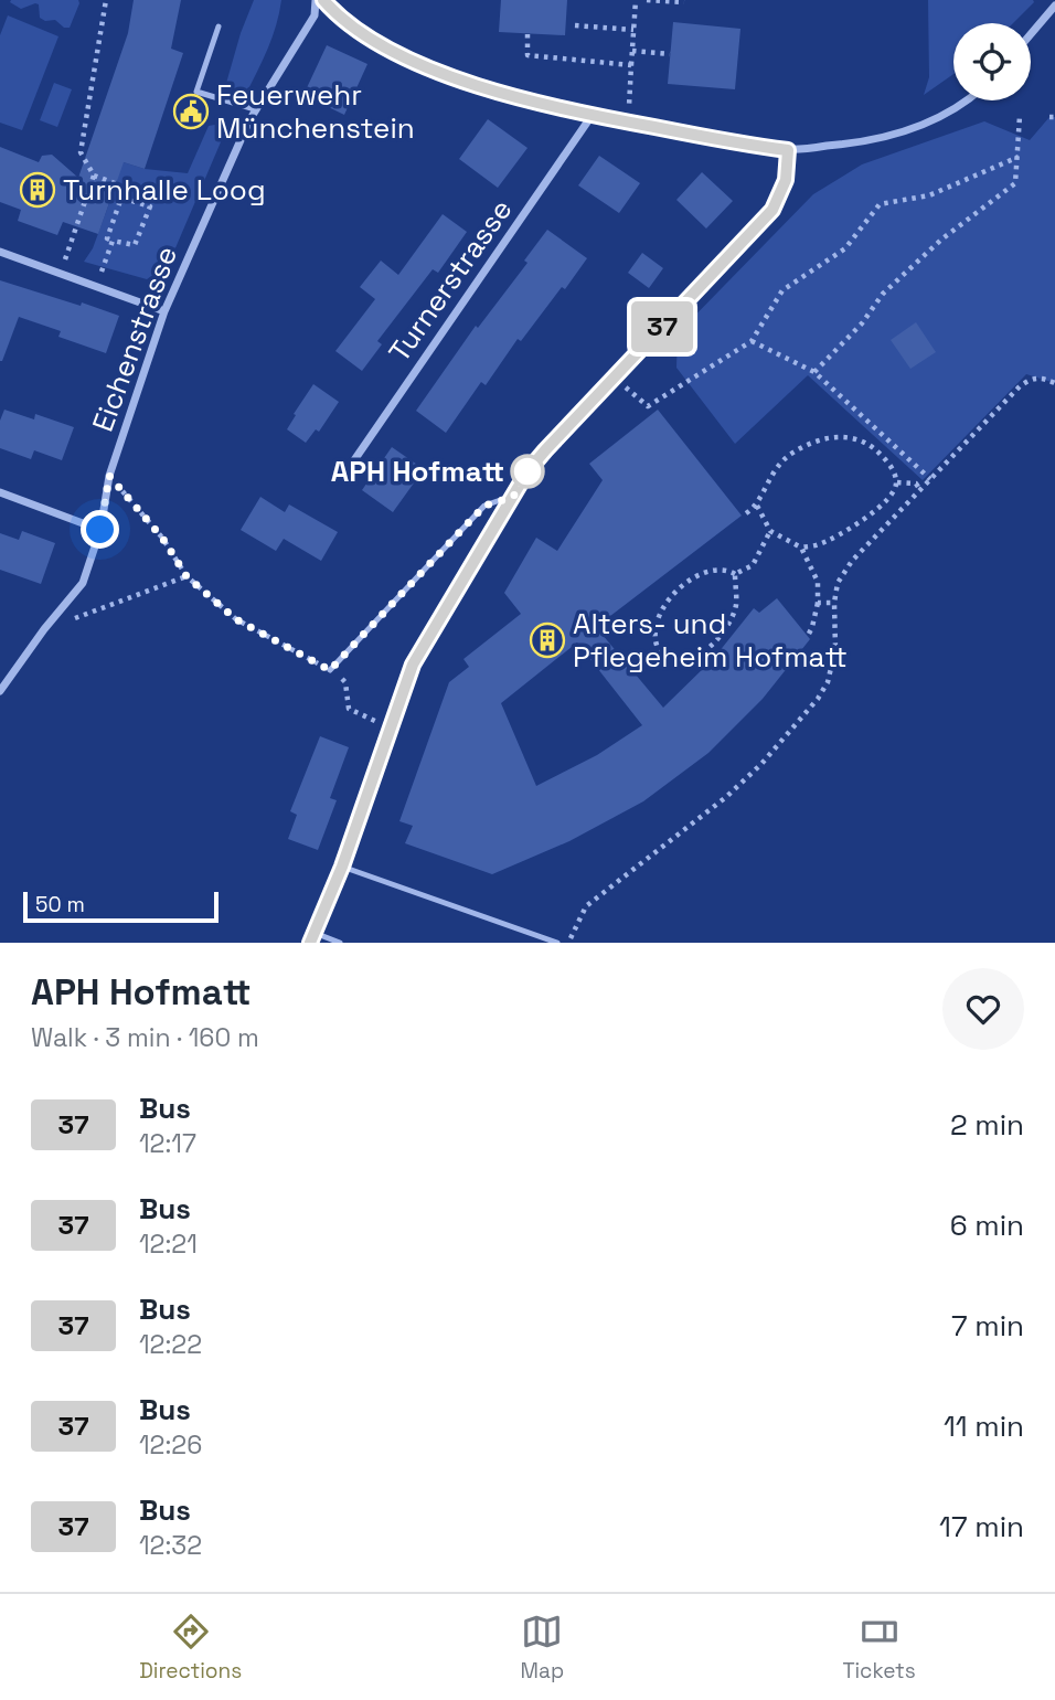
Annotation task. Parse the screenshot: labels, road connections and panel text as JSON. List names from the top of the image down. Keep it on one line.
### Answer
{"streets":{"street":["Turnerstrasse","Eichenstrasse"]},"places":{"public building":["Feuerwehr Münchenstein"],"building":["Turnhalle Loog","Alters- und Pflegeheim Hofmatt"],"other":["APH Hofmatt"]},"lines":["bus line 37"],"scale_bar":"50 m","page":{"on_map":"37","scale":"50 m","heading":["APH Hofmatt","Walk · 3 min · 160 m"],"list":[{"mark":"37","name":"Bus","note":"12:17","value":"2 min"},{"mark":"37","name":"Bus","note":"12:21","value":"6 min"},{"mark":"37","name":"Bus","note":"12:22","value":"7 min"},{"mark":"37","name":"Bus","note":"12:26","value":"11 min"},{"mark":"37","name":"Bus","note":"12:32","value":"17 min"}],"tabs":["Directions","Map","Tickets"]}}
